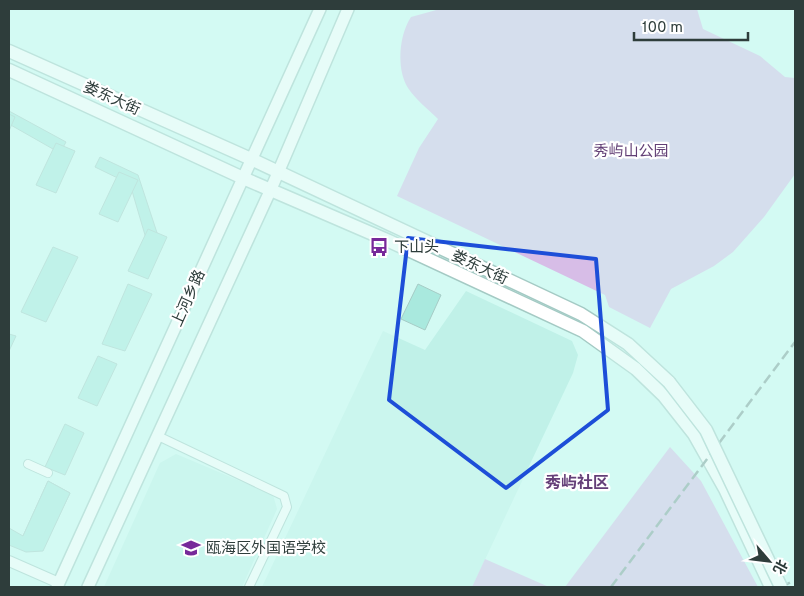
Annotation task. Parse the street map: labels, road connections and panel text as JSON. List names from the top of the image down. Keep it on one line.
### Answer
{"streets":{"main road":["娄东大街","上河乡路"]},"crossings":[["娄东大街","上河乡路"]],"districts":["秀屿社区"],"parks":["秀屿山公园"],"places":{"bus stop":["下山头"],"school or university":["瓯海区外国语学校"]},"scale_bar":"100 m","north":"bottom right"}
